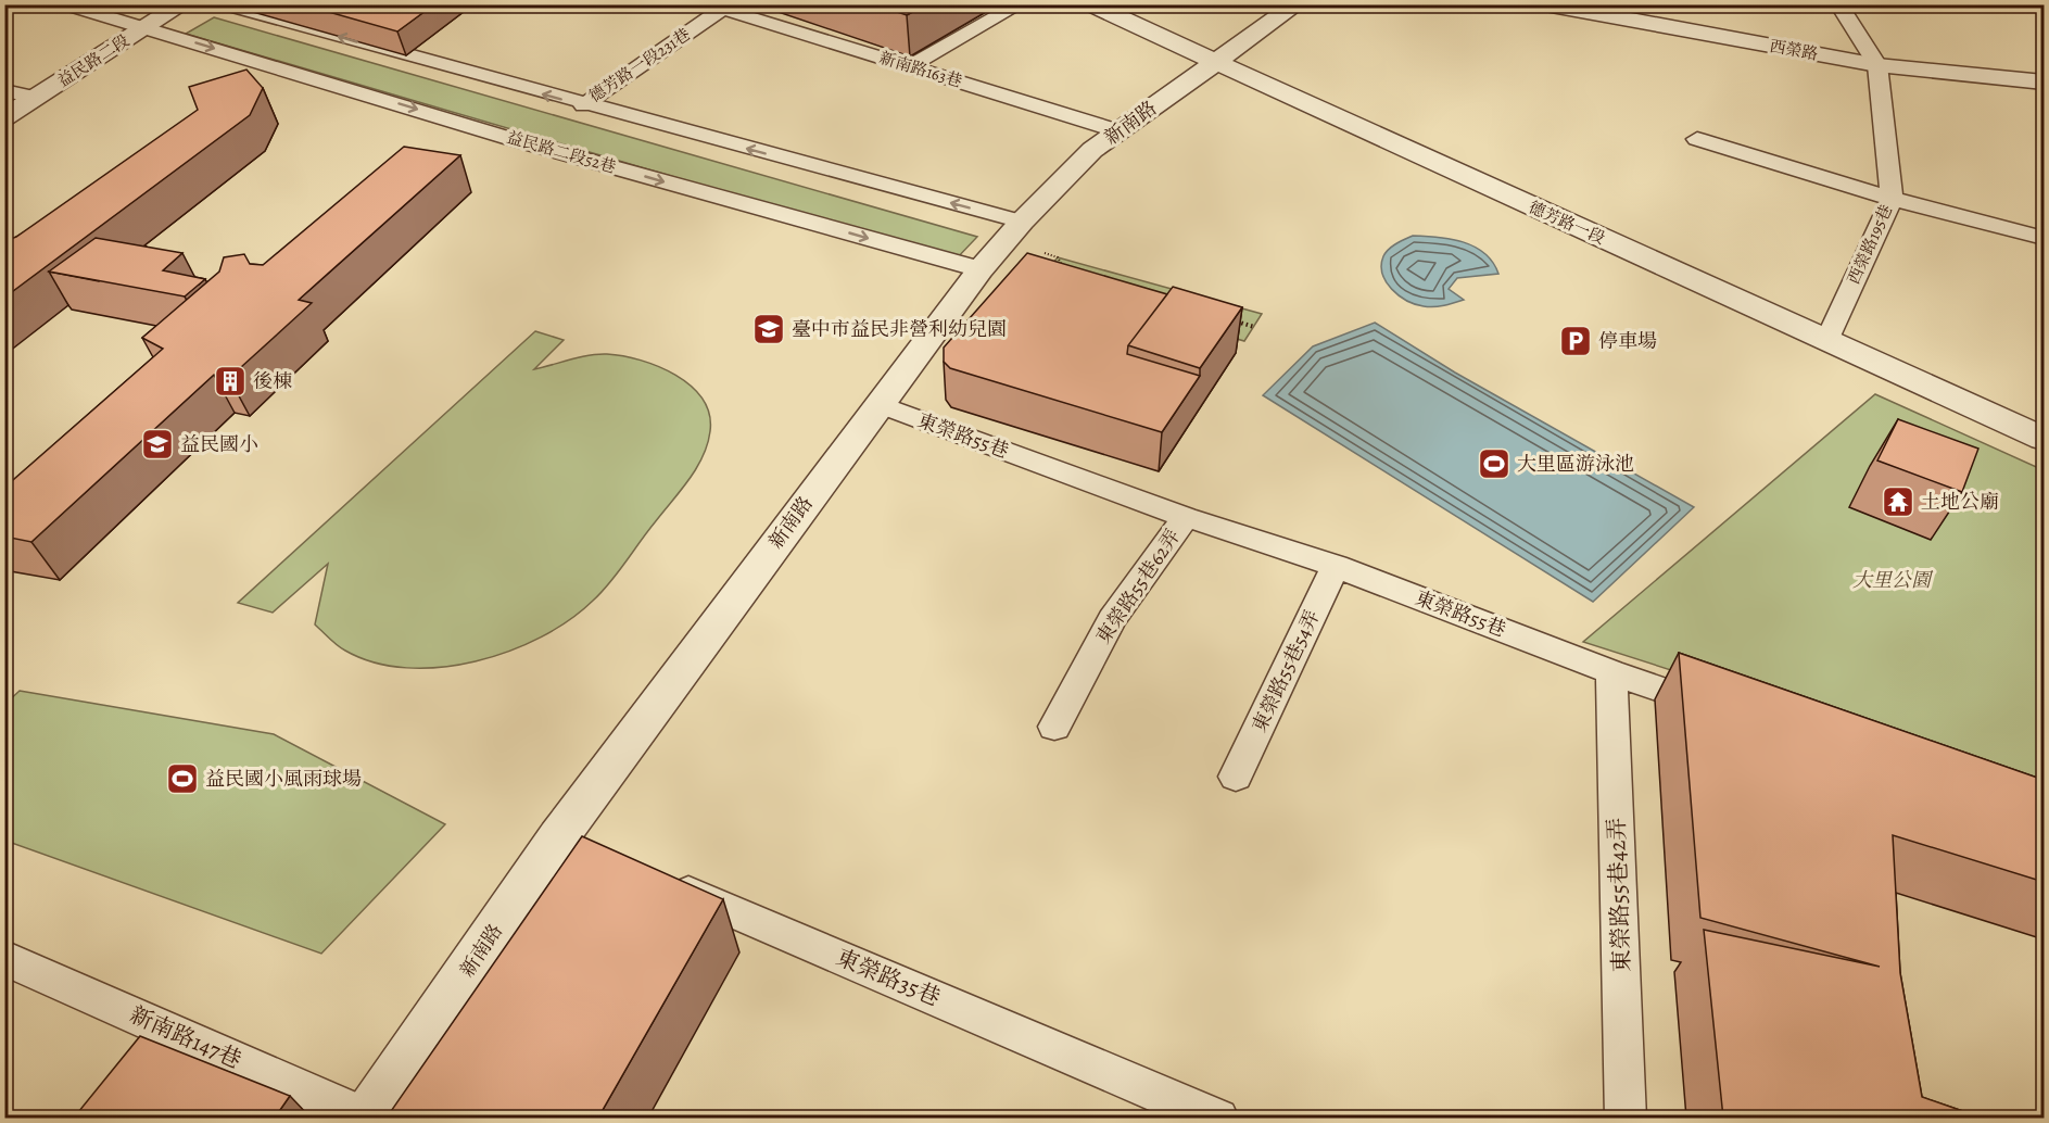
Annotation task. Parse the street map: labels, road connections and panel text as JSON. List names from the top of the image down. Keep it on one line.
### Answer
{"streets":{"street":["西榮路","益民路二段","新南路","德芳路一段"],"lane":["德芳路一段231巷","新南路163巷","益民路二段52巷","西榮路195巷","東榮路55巷","東榮路55巷62弄","東榮路55巷54弄","東榮路55巷42弄","東榮路35巷","新南路147巷"]},"crossings":[["西榮路","西榮路195巷"],["益民路二段","益民路二段52巷"],["德芳路一段231巷","新南路163巷"],["新南路163巷","新南路"],["新南路","益民路二段52巷"],["新南路","德芳路一段"],["新南路","東榮路55巷"],["新南路","新南路147巷"],["德芳路一段","西榮路195巷"],["東榮路55巷","東榮路55巷62弄"],["東榮路55巷","東榮路55巷54弄"],["東榮路55巷","東榮路55巷42弄"]],"parks":["大里公園"],"places":{"school or university":["臺中市益民非營利幼兒園","益民國小"],"parking":["停車場"],"building":["後棟"],"sports":["大里區游泳池","益民國小風雨球場"],"temple":["土地公廟"]}}
